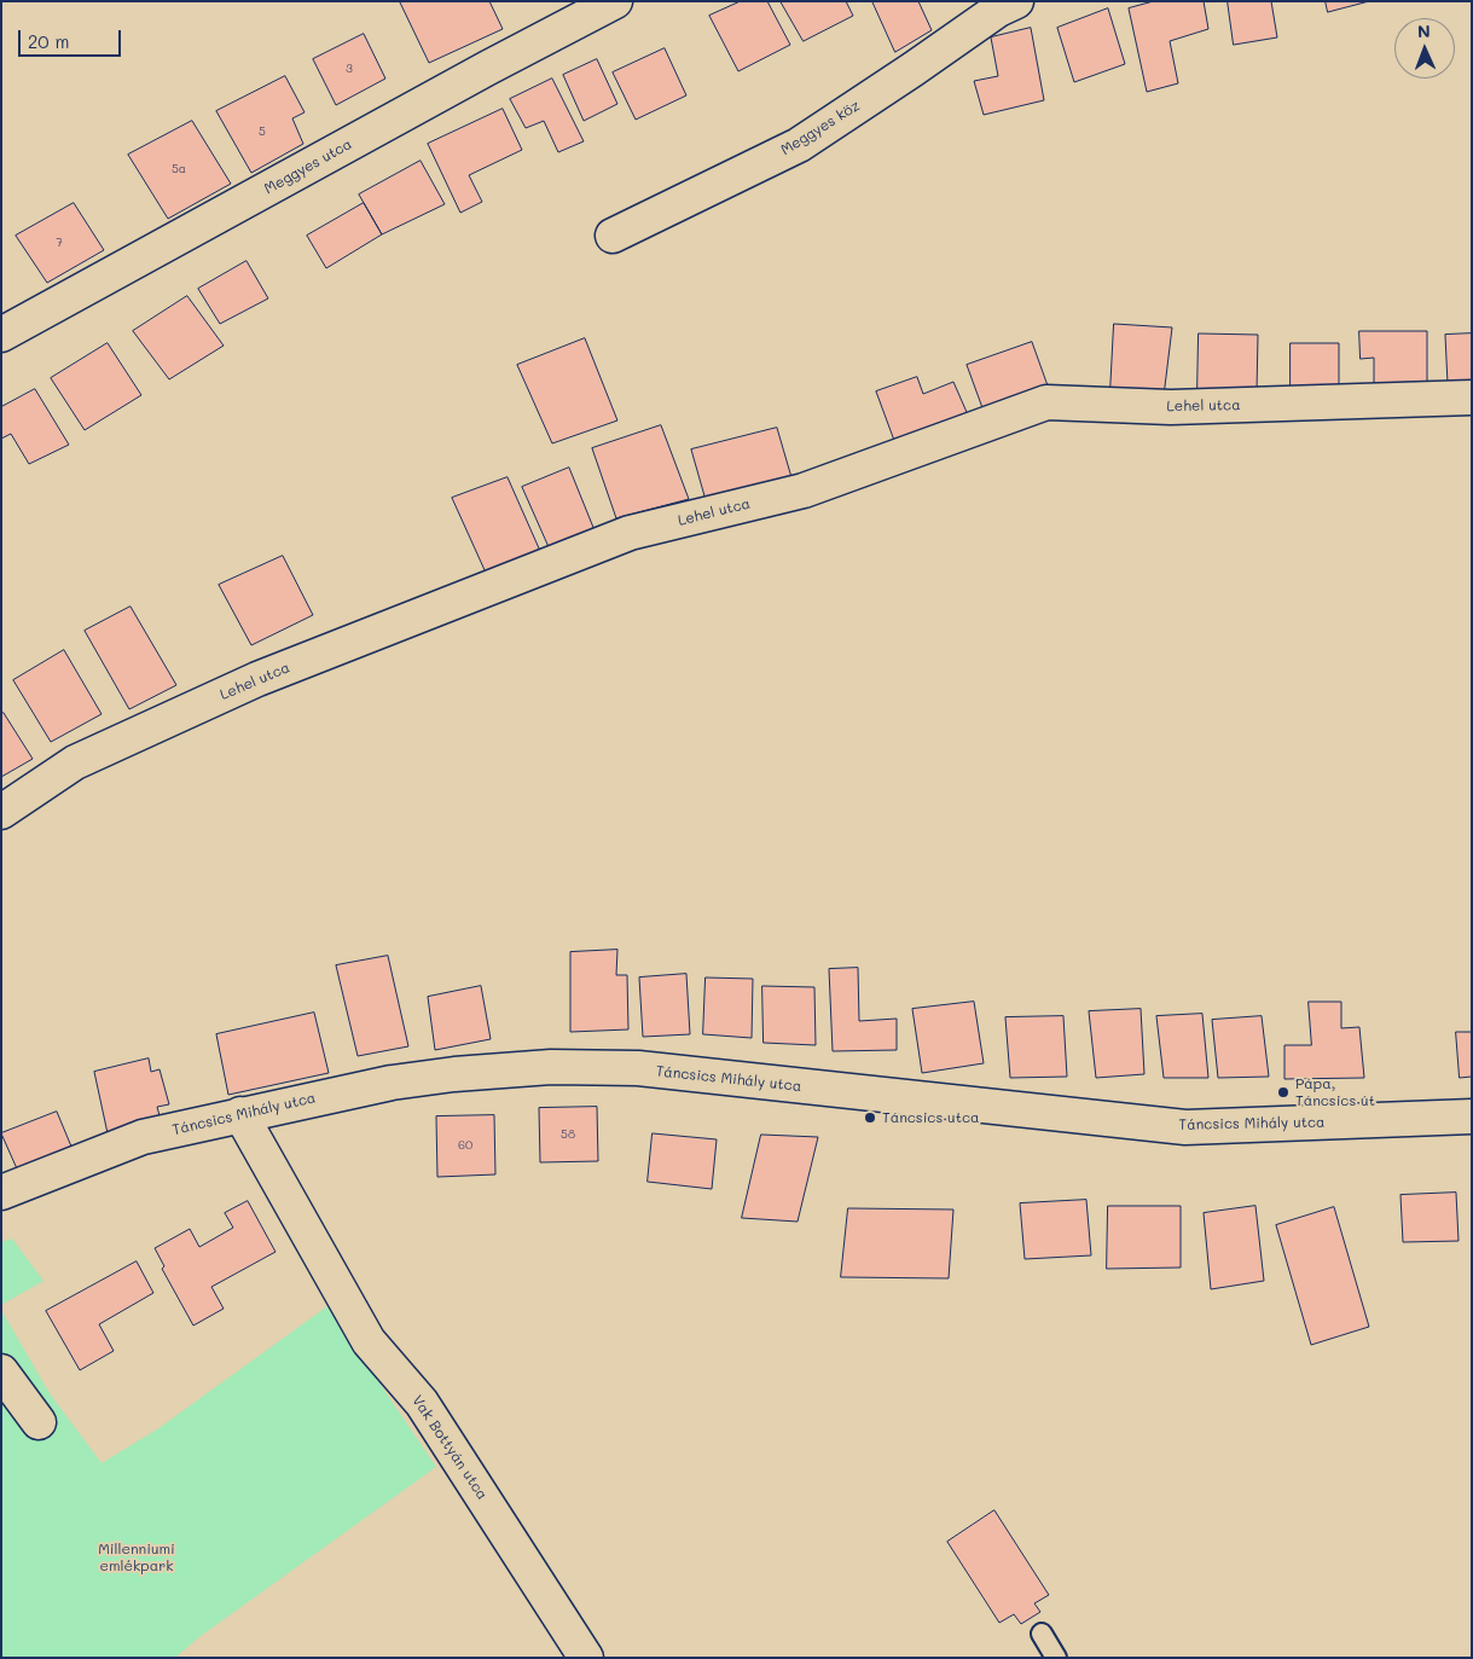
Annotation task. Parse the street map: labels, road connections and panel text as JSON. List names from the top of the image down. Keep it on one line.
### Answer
{"streets":{"street":["Meggyes köz","Meggyes utca","Lehel utca","Táncsics Mihály utca","Vak Bottyán utca"]},"crossings":[["Táncsics Mihály utca","Vak Bottyán utca"]],"parks":["Millenniumi emlékpark"],"places":["Pápa, Táncsics út","Táncsics utca"],"house_numbers":["3","5","5a","7","58","60"],"scale_bar":"20 m","north":"top"}
